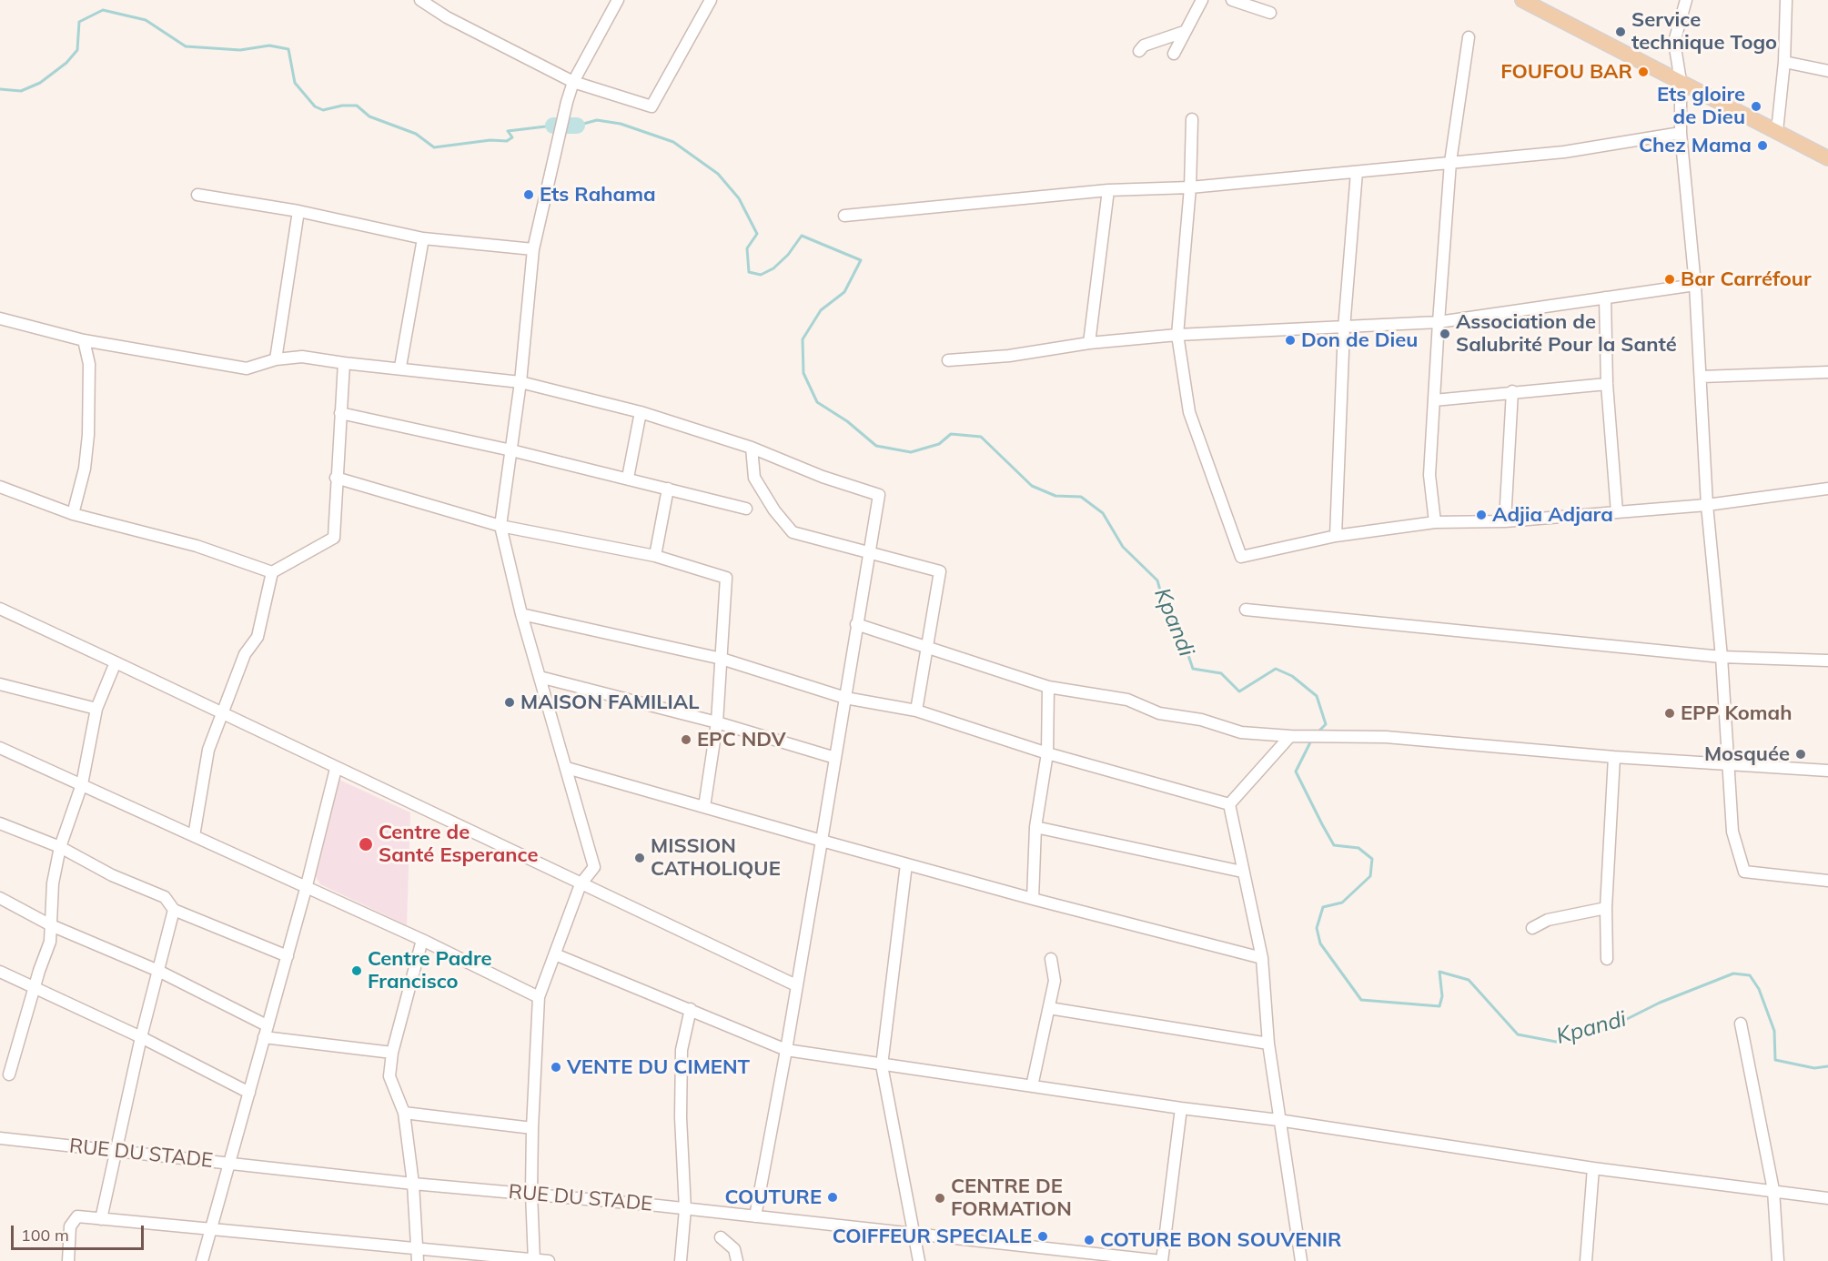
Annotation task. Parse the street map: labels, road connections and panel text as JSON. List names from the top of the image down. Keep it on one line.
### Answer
{"streets":{"street":["RUE DU STADE"]},"water":["Kpandi"],"places":["Service technique Togo","FOUFOU BAR","Ets gloire de Dieu","Chez Mama","Ets Rahama","Bar Carréfour","Association de Salubrité Pour la Santé","Don de Dieu","Adjia Adjara","MAISON FAMILIAL","EPP Komah","EPC NDV","Mosquée","Centre de Santé Esperance","MISSION CATHOLIQUE","Centre Padre Francisco","VENTE DU CIMENT","COUTURE","CENTRE DE FORMATION","COIFFEUR SPECIALE","COTURE BON SOUVENIR"],"scale_bar":"100 m"}
